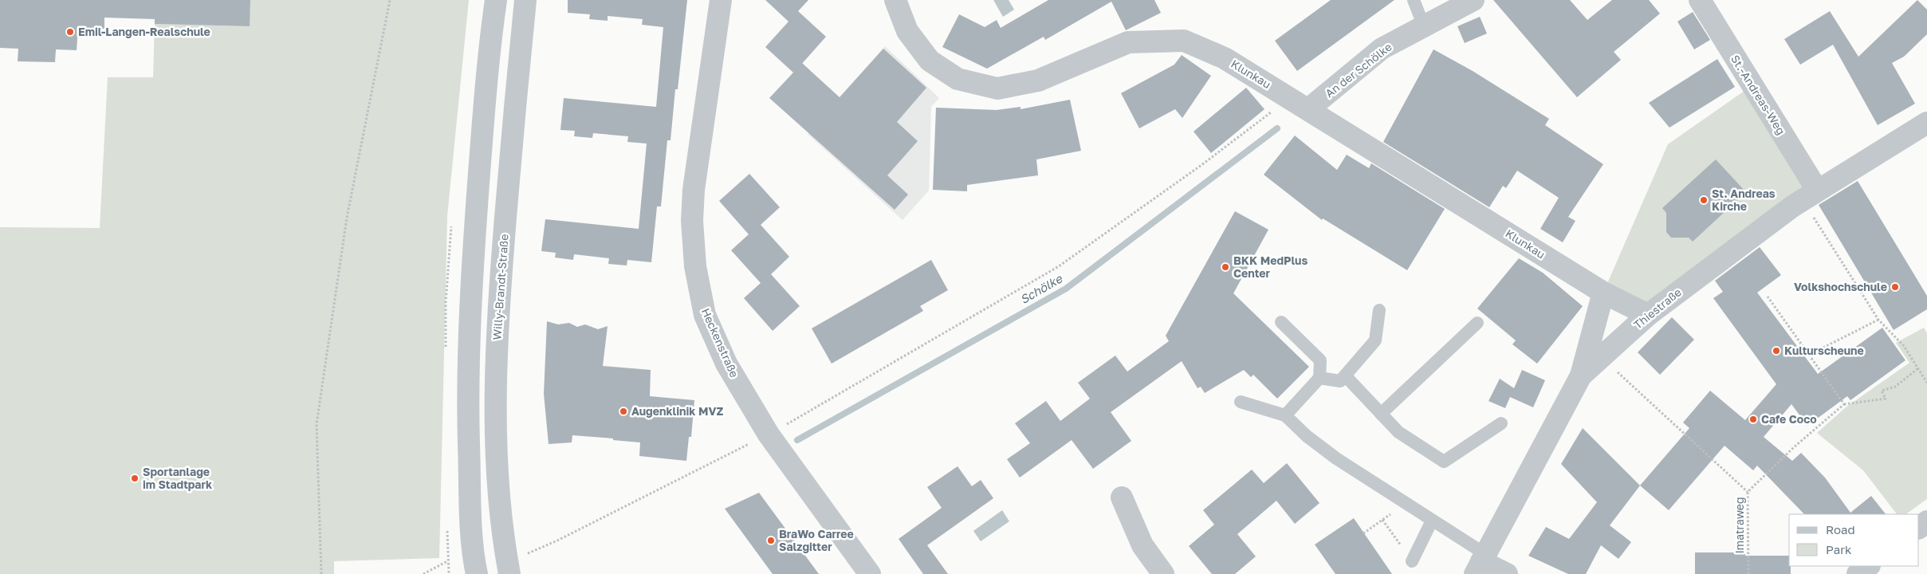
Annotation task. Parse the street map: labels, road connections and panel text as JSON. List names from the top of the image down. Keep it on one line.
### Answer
{"streets":{"street":["An der Schölke","Klunkau","St.-Andreas-Weg","Willy-Brandt-Straße","Thiestraße","Heckenstraße"],"path":["Imatraweg"]},"crossings":[["An der Schölke","Klunkau"],["Klunkau","Thiestraße"],["St.-Andreas-Weg","Thiestraße"]],"water":["Schölke"],"places":["Emil-Langen-Realschule","St. Andreas Kirche","BKK MedPlus Center","Volkshochschule","Kulturscheune","Augenklinik MVZ","Cafe Coco","Sportanlage im Stadtpark","BraWo Carree Salzgitter"],"legend":["Road","Park"]}
